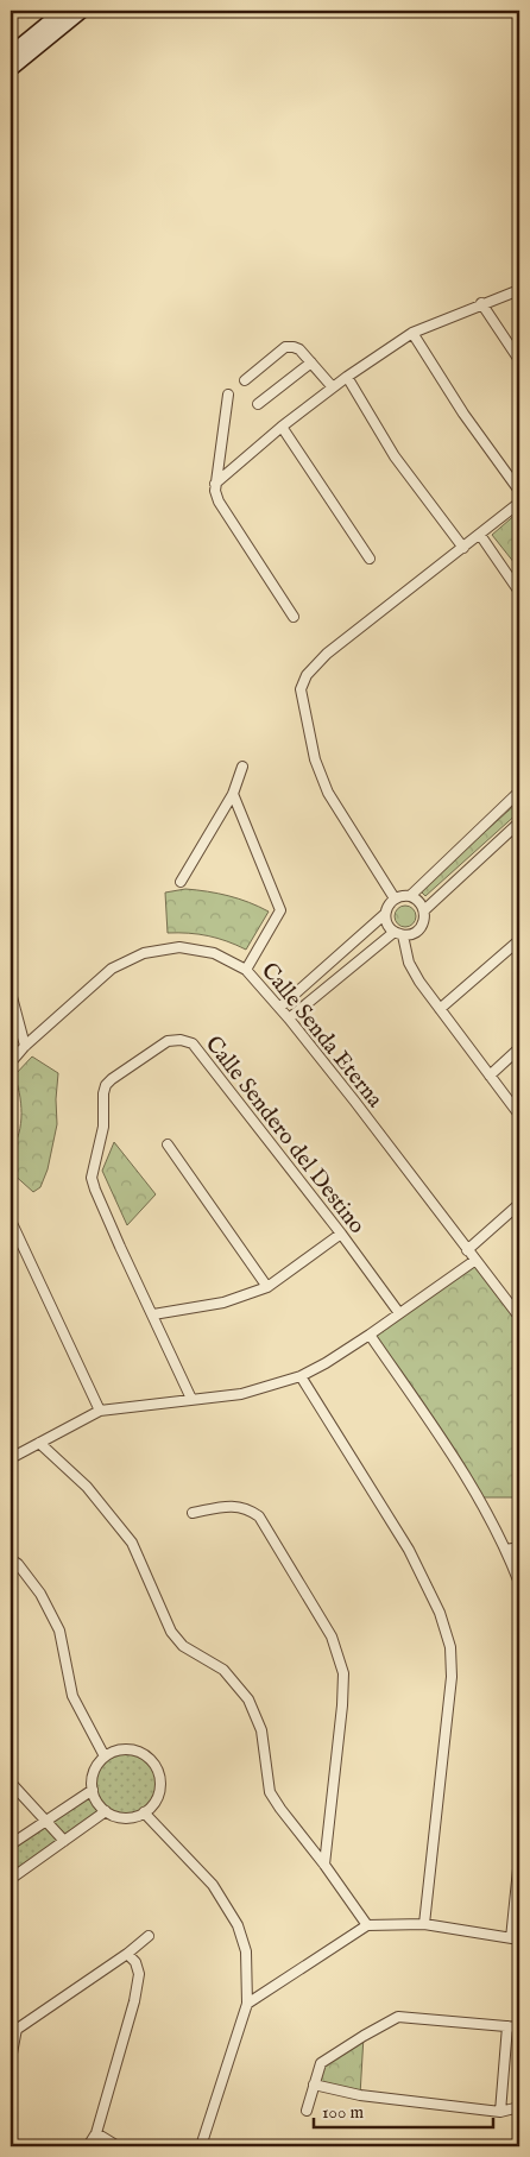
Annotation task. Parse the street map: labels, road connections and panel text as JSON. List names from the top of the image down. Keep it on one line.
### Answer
{"streets":{"street":["Calle Senda Eterna","Calle Sendero del Destino"]},"scale_bar":"100 m"}
